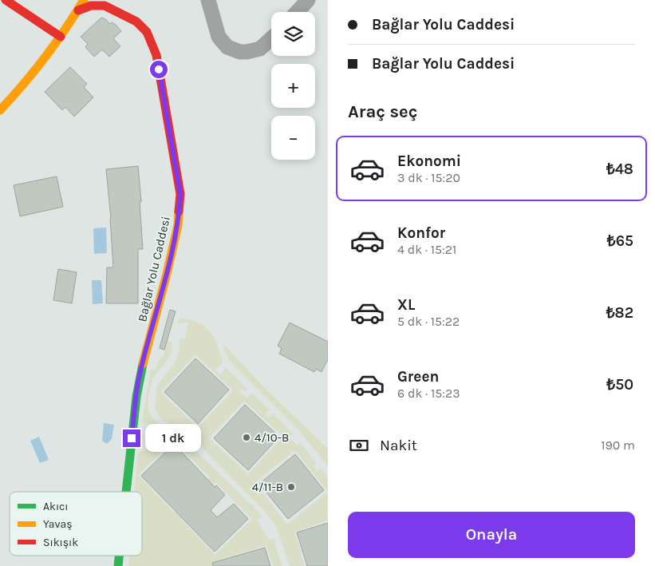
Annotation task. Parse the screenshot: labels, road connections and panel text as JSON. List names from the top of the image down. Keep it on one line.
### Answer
{"streets":{"street":["Bağlar Yolu Caddesi"]},"places":["4/10-B","4/11-B"],"legend":["Akıcı","Yavaş","Sıkışık"],"page":{"banner":["Bağlar Yolu Caddesi","Bağlar Yolu Caddesi"],"map_buttons":["+","−"],"heading":"Araç seç","list":[{"name":"Ekonomi","note":"3 dk · 15:20","value":"₺48"},{"name":"Konfor","note":"4 dk · 15:21","value":"₺65"},{"name":"XL","note":"5 dk · 15:22","value":"₺82"},{"name":"Green","note":"6 dk · 15:23","value":"₺50"}],"pay":["Nakit","190 m"],"bubble":"1 dk","buttons":"Onayla"}}
